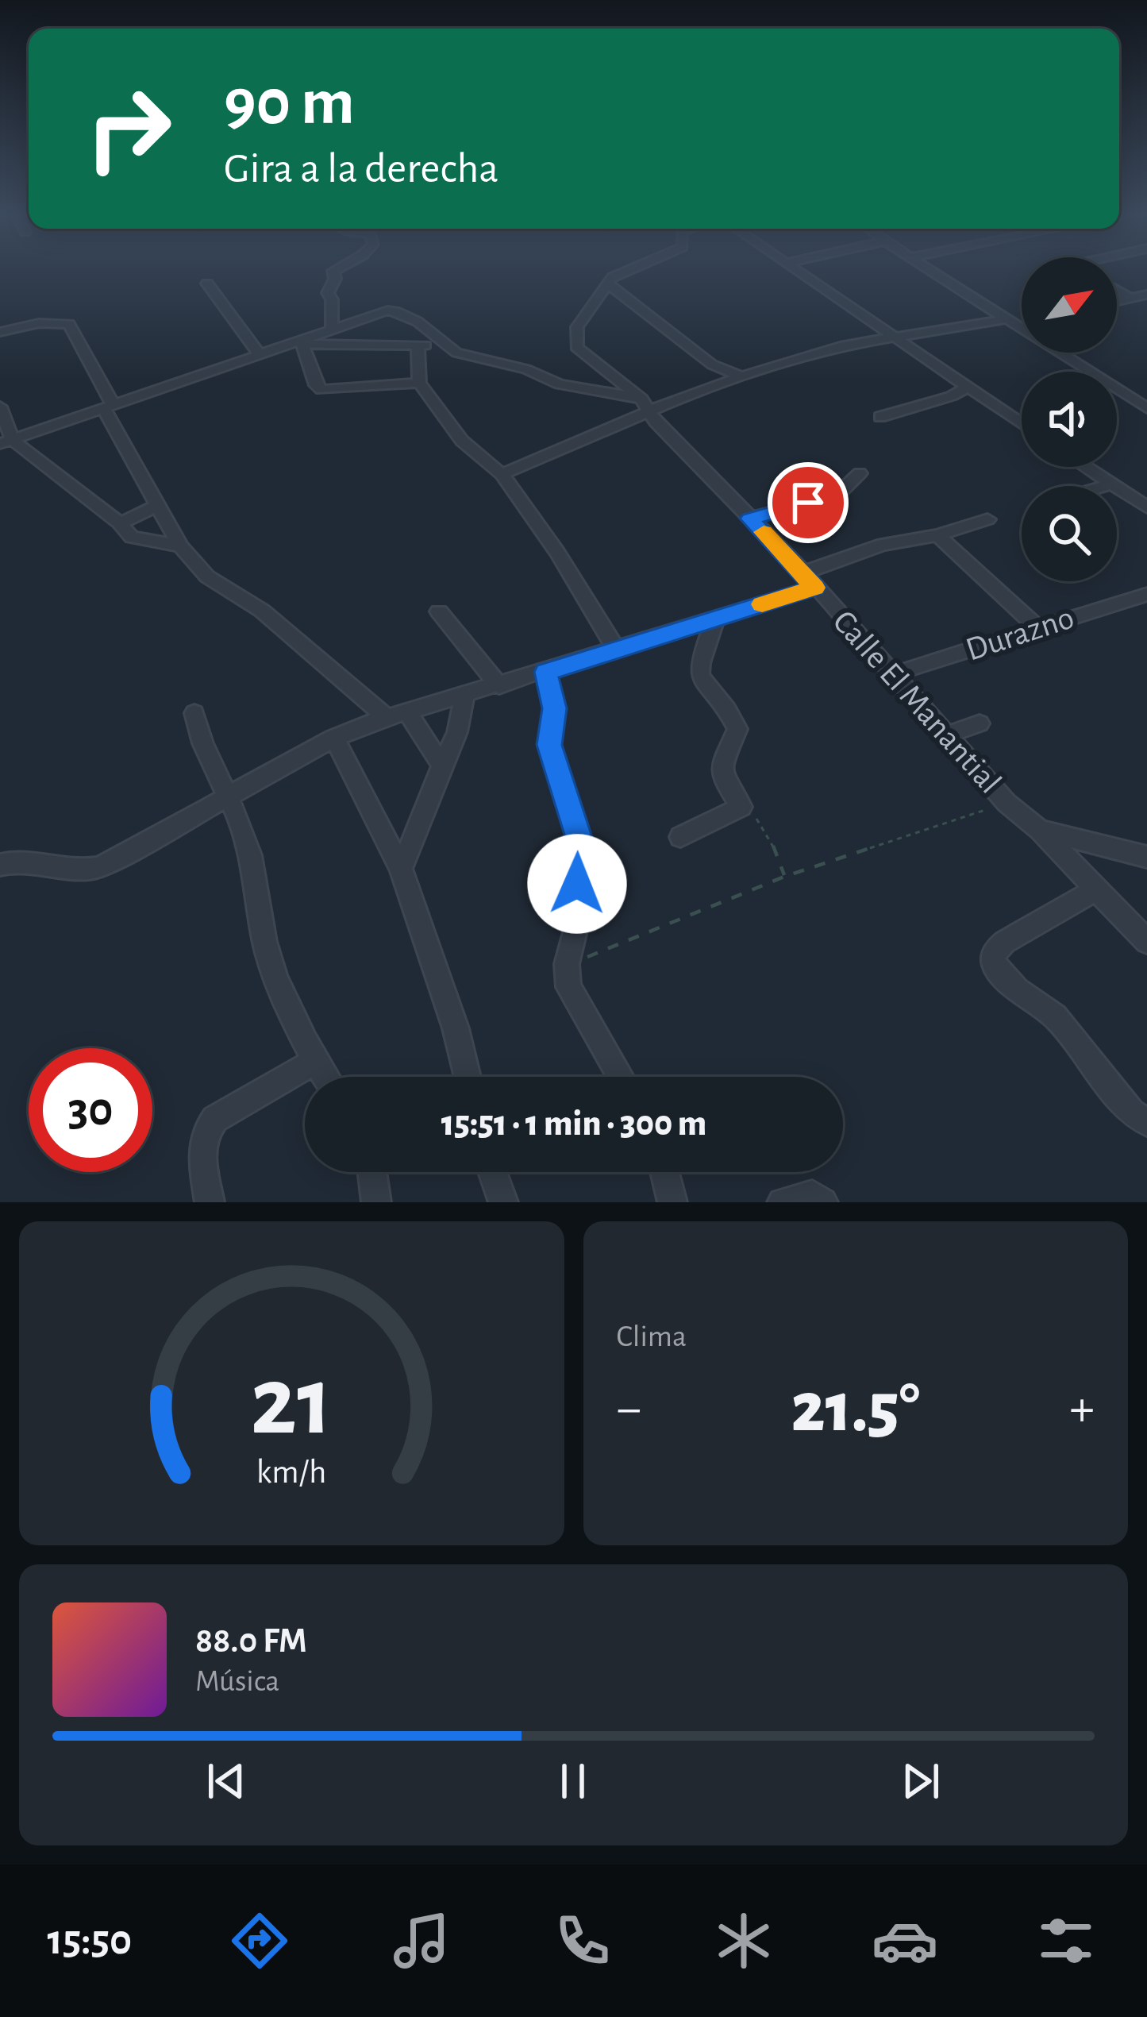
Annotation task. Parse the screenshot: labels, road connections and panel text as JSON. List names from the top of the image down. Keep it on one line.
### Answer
{"streets":{"street":["Durazno","Calle El Manantial"]},"crossings":[["Durazno","Calle El Manantial"]],"north":"top right","page":{"turn":["90 m","Gira a la derecha"],"limit":"30","trip":"15:51 · 1 min · 300 m","tile":"Clima","heat":["−","21.5°","+"],"song":["88.0 FM","Música"],"tabs":"15:50","gauge":["21","km/h"]}}
